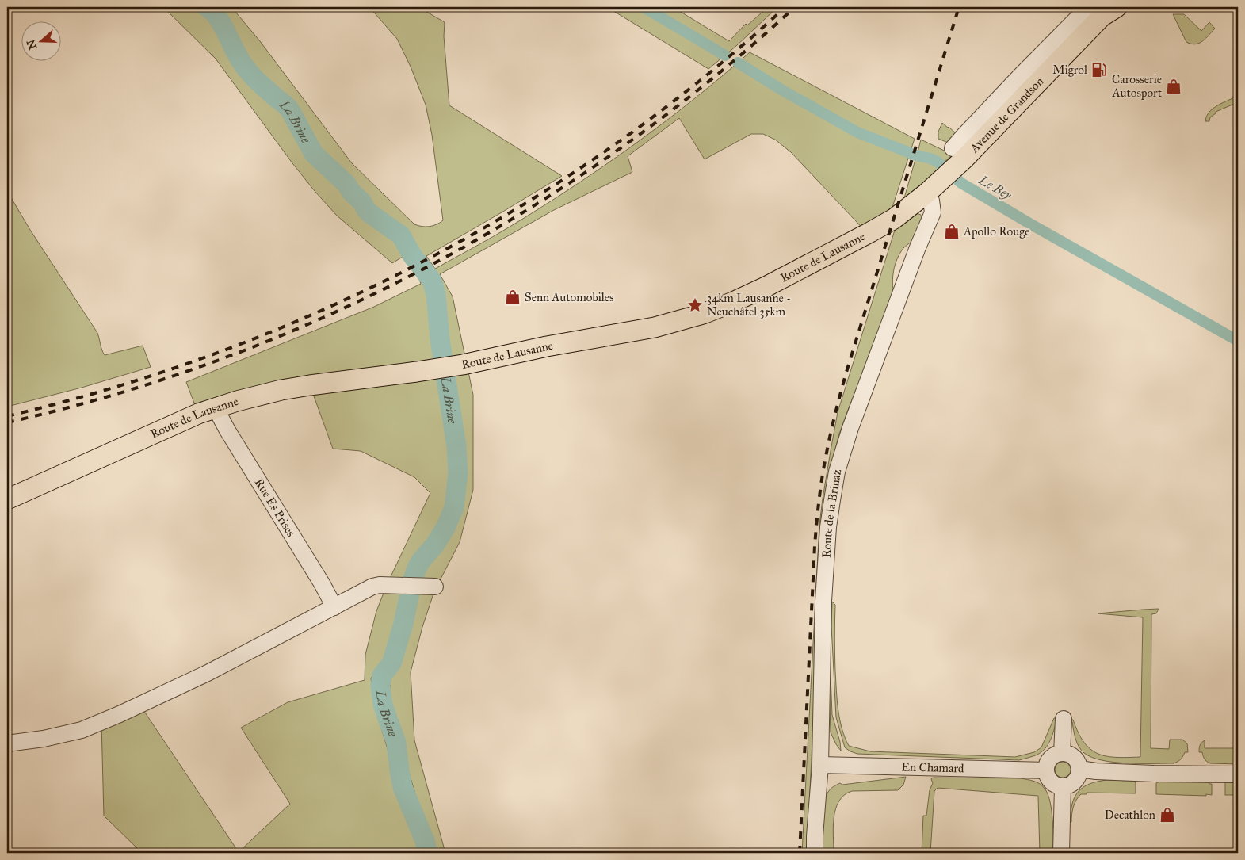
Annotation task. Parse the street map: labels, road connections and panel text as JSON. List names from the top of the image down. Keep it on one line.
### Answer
{"streets":{"main road":["Avenue de Grandson","Route de Lausanne"],"street":["Rue Es Prises","Route de la Brinaz","En Chamard"]},"crossings":[["Avenue de Grandson","Route de Lausanne"],["Avenue de Grandson","Route de la Brinaz"],["Route de Lausanne","Rue Es Prises"],["Route de Lausanne","Route de la Brinaz"],["Route de la Brinaz","En Chamard"]],"water":["La Brine","Le Bey"],"places":{"fuel station":["Migrol"],"shop":["Carosserie Autosport","Apollo Rouge","Senn Automobiles","Decathlon"],"place":["34km Lausanne - Neuchâtel 35km"]},"north":"left"}
